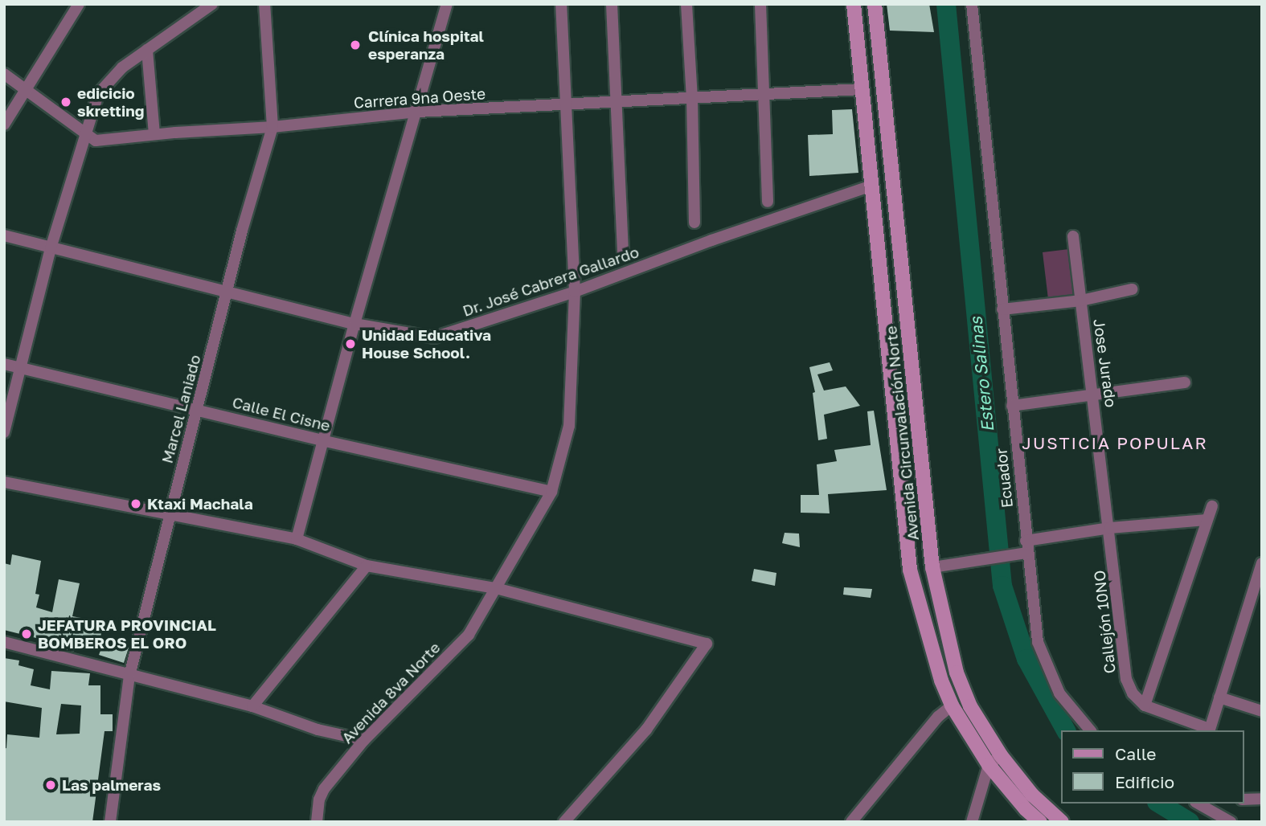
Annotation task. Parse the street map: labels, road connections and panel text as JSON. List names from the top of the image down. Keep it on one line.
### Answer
{"streets":{"main road":["Avenida Circunvalación Norte"],"street":["Carrera 9na Oeste","Dr. José Cabrera Gallardo","Jose Jurado","Marcel Laniado","Calle El Cisne","Ecuador","Callejón 10NO","Avenida 8va Norte"]},"crossings":[["Carrera 9na Oeste","Marcel Laniado"],["Carrera 9na Oeste","Avenida Circunvalación Norte"],["Carrera 9na Oeste","Avenida 8va Norte"],["Dr. José Cabrera Gallardo","Marcel Laniado"],["Dr. José Cabrera Gallardo","Avenida Circunvalación Norte"],["Dr. José Cabrera Gallardo","Avenida 8va Norte"],["Jose Jurado","Callejón 10NO"],["Marcel Laniado","Calle El Cisne"],["Calle El Cisne","Avenida 8va Norte"]],"districts":["JUSTICIA POPULAR"],"water":["Estero Salinas"],"places":["Clínica hospital esperanza","edicicio skretting","Unidad Educativa House School.","Ktaxi Machala","JEFATURA PROVINCIAL BOMBEROS EL ORO","Las palmeras"],"legend":["Calle","Edificio"]}
